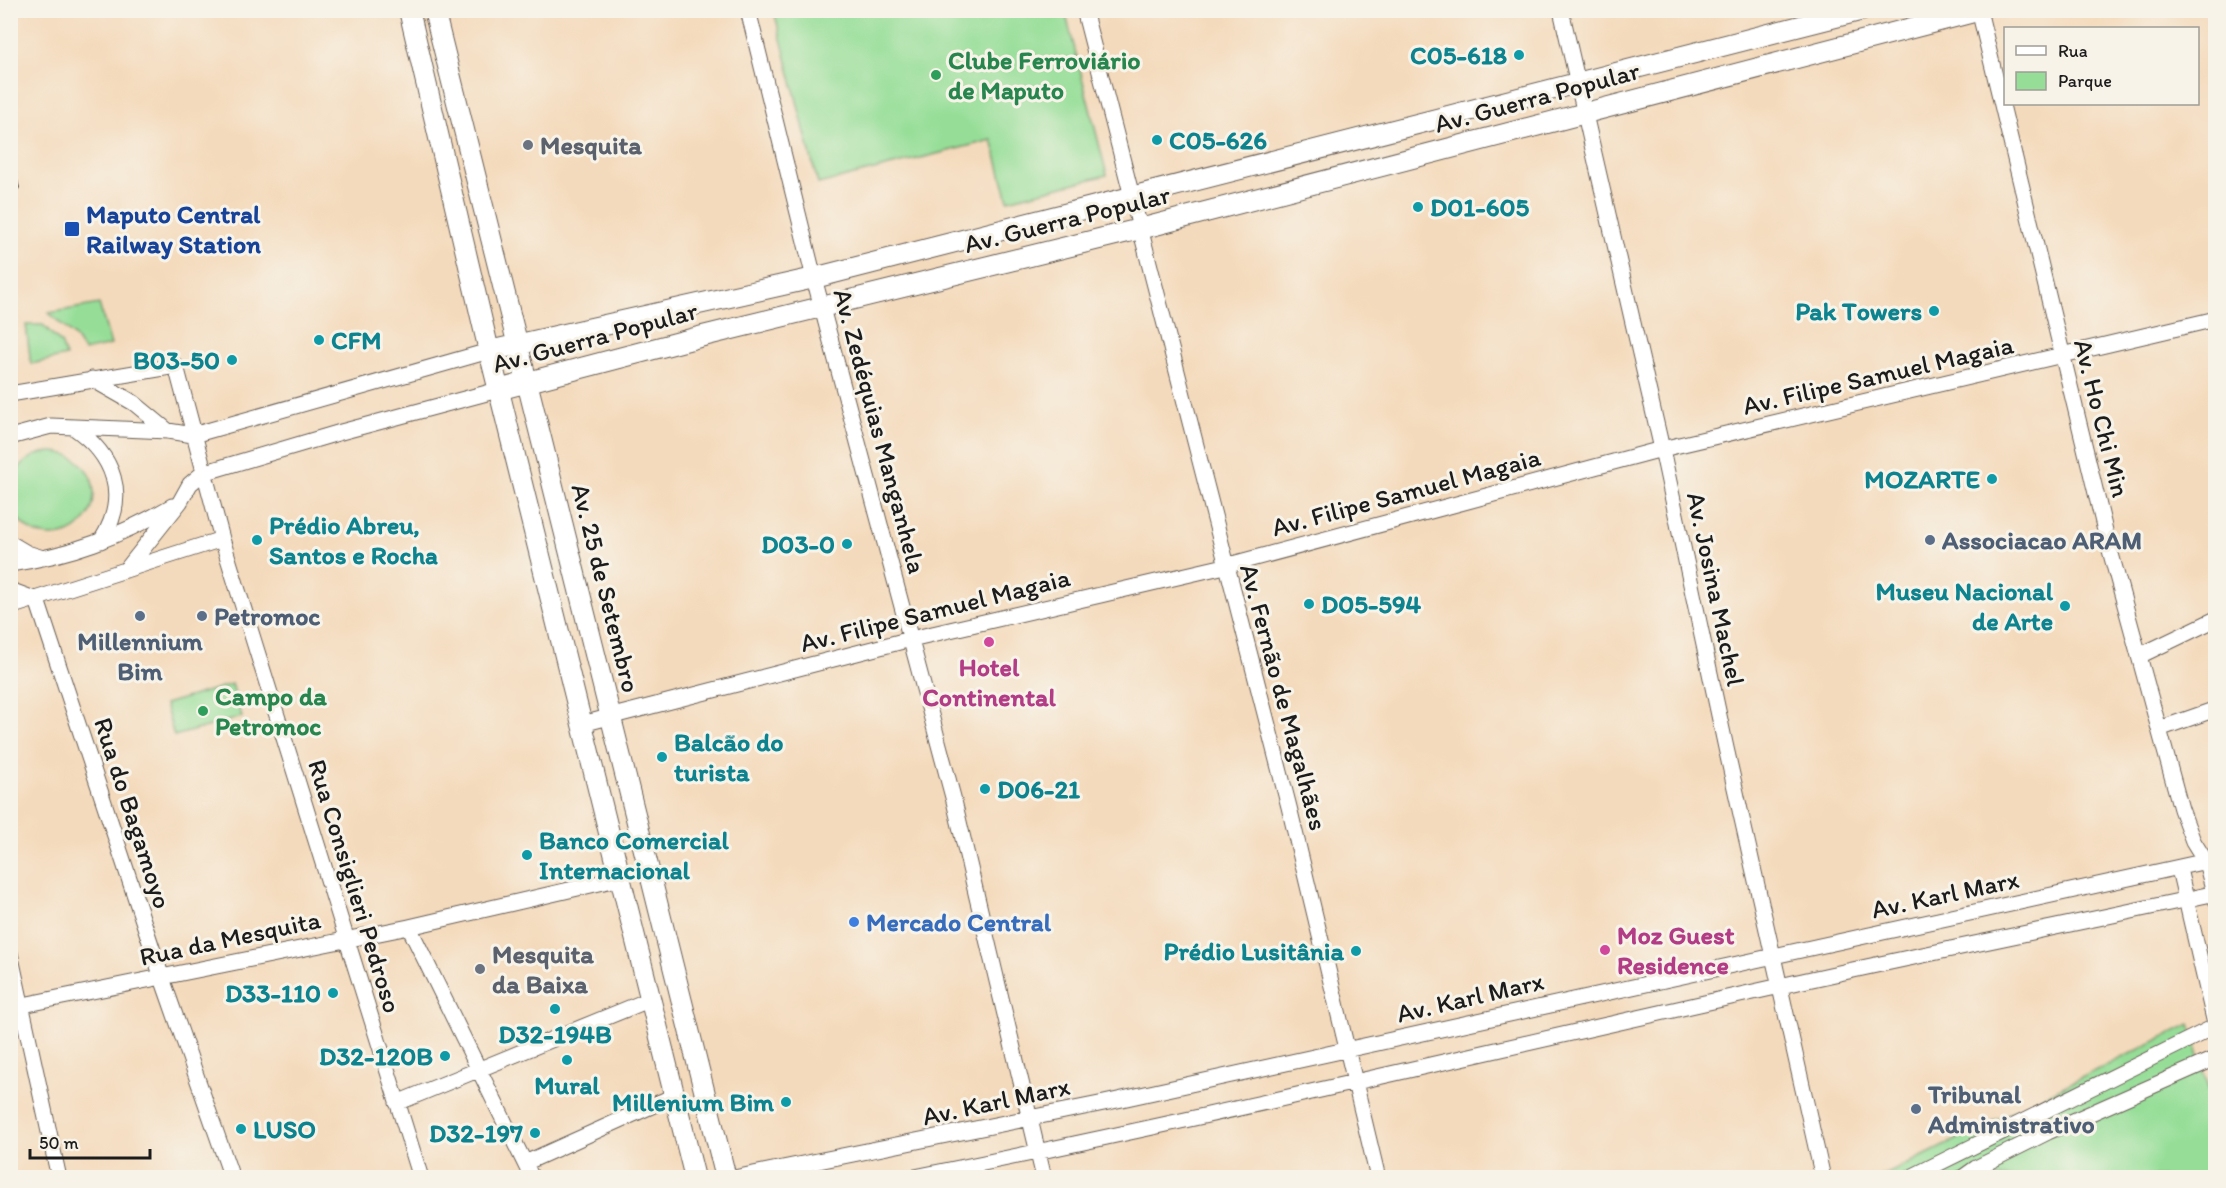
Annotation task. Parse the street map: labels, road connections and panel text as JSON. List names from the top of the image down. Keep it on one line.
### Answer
{"streets":{"main road":["Av. Guerra Popular","Av. 25 de Setembro"],"street":["Av. Filipe Samuel Magaia","Av. Ho Chi Min","Av. Zedéquias Manganhela","Av. Josina Machel","Av. Fernão de Magalhães","Rua do Bagamoyo","Rua Consiglieri Pedroso","Av. Karl Marx","Rua da Mesquita"]},"crossings":[["Av. Guerra Popular","Av. Ho Chi Min"],["Av. Guerra Popular","Av. Zedéquias Manganhela"],["Av. Guerra Popular","Av. 25 de Setembro"],["Av. Guerra Popular","Av. Josina Machel"],["Av. Guerra Popular","Av. Fernão de Magalhães"],["Av. Guerra Popular","Rua Consiglieri Pedroso"],["Av. Filipe Samuel Magaia","Av. Ho Chi Min"],["Av. Filipe Samuel Magaia","Av. Zedéquias Manganhela"],["Av. Filipe Samuel Magaia","Av. 25 de Setembro"],["Av. Filipe Samuel Magaia","Av. Josina Machel"],["Av. Filipe Samuel Magaia","Av. Fernão de Magalhães"],["Av. Ho Chi Min","Av. Karl Marx"],["Av. Zedéquias Manganhela","Av. Karl Marx"],["Av. Josina Machel","Av. Karl Marx"],["Av. Fernão de Magalhães","Av. Karl Marx"],["Rua do Bagamoyo","Rua da Mesquita"],["Rua Consiglieri Pedroso","Rua da Mesquita"]],"places":{"other":["C05-618","Clube Ferroviário de Maputo","C05-626","Mesquita","D01-605","Pak Towers","CFM","B03-50","MOZARTE","Prédio Abreu, Santos e Rocha","Associacao ARAM","D03-0","D05-594","Museu Nacional de Arte","Millennium Bim","Petromoc","Hotel Continental","Campo da Petromoc","Balcão do turista","D06-21","Banco Comercial Internacional","Mercado Central","Moz Guest Residence","Prédio Lusitânia","Mesquita da Baixa","D33-110","D32-194B","D32-120B","Mural","Millenium Bim","Tribunal Administrativo","LUSO","D32-197"],"transit":["Maputo Central Railway Station"]},"legend":["Rua","Parque"],"scale_bar":"50 m"}
